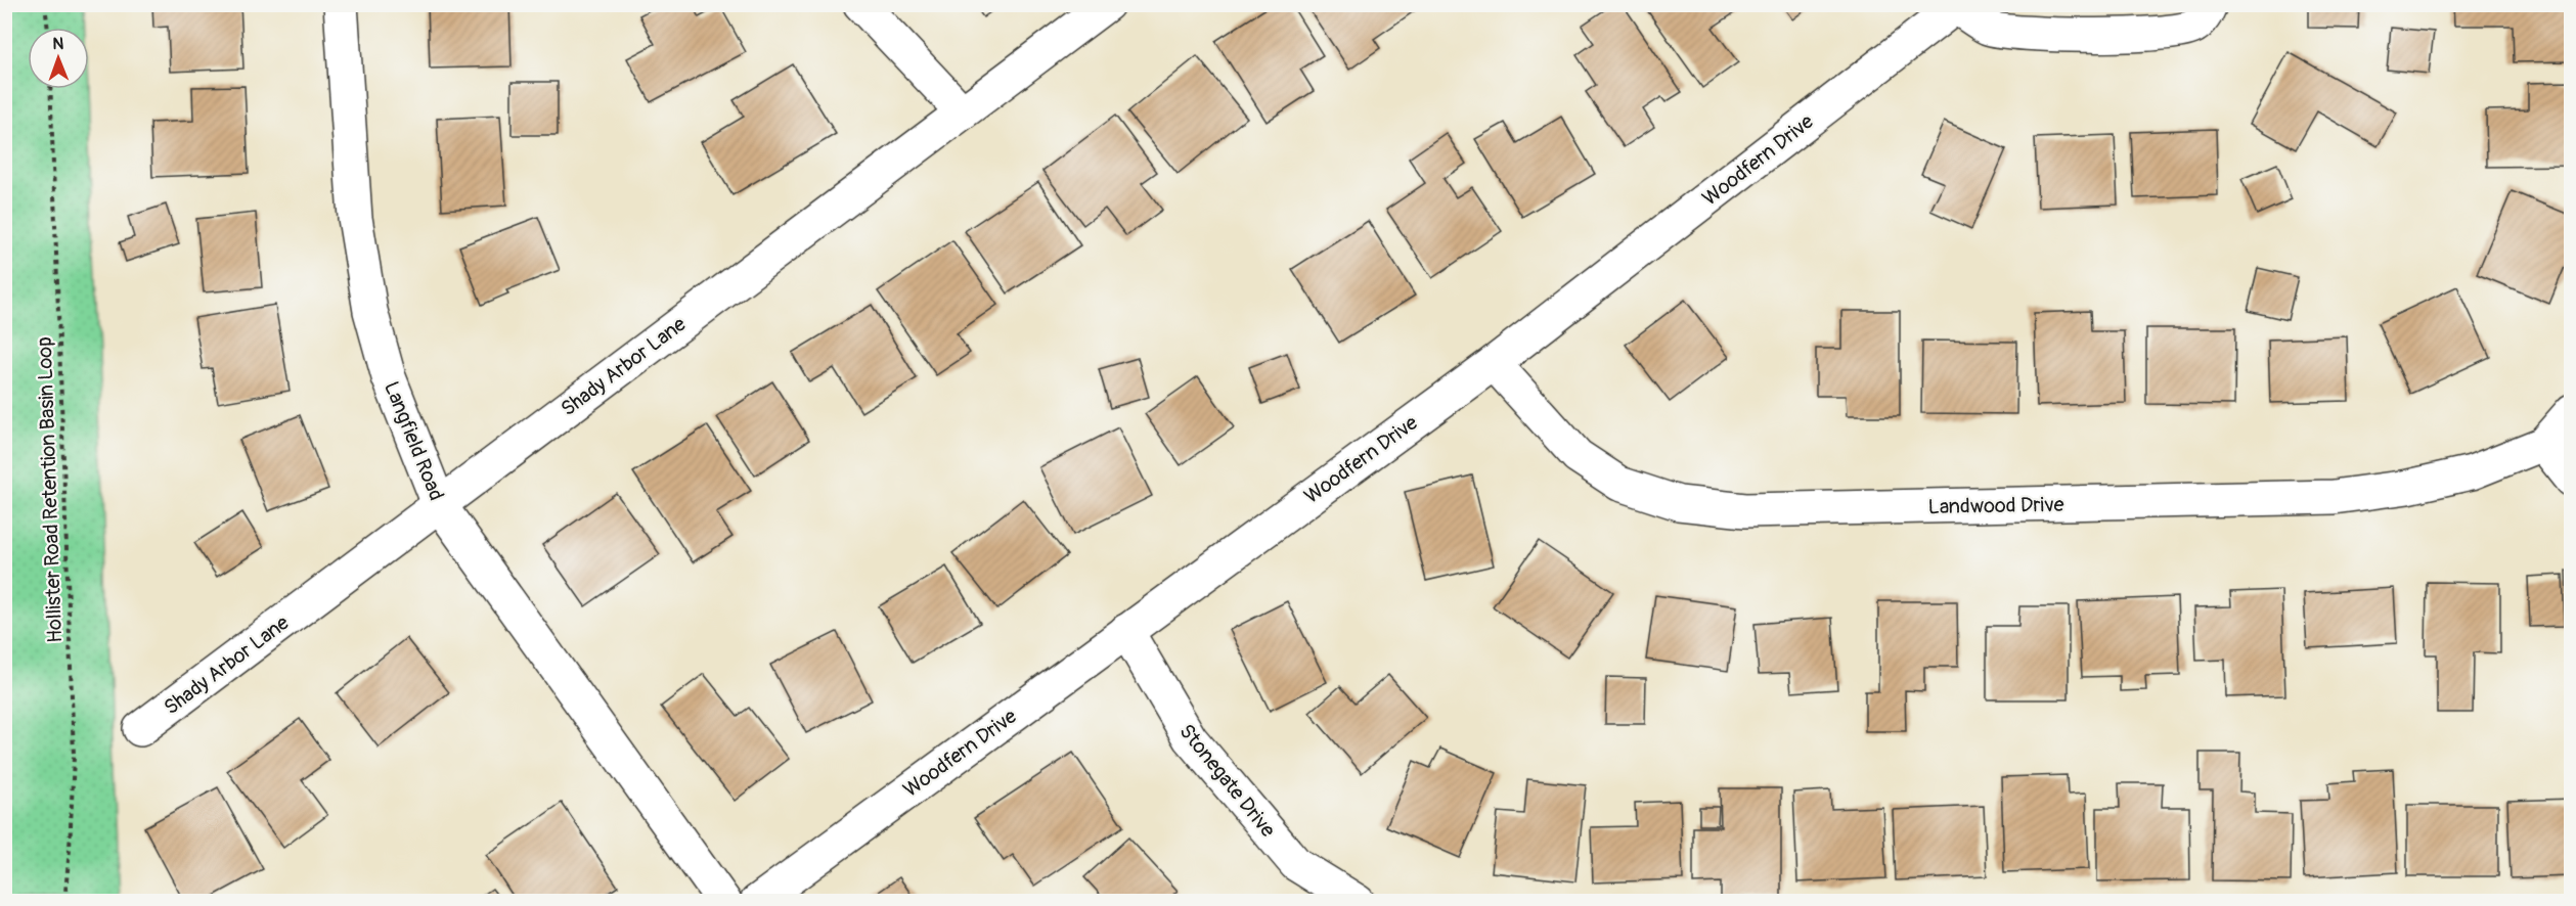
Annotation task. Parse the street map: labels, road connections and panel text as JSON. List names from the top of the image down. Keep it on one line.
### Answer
{"streets":{"street":["Woodfern Drive","Shady Arbor Lane","Langfield Road","Landwood Drive","Stonegate Drive"],"path":["Hollister Road Retention Basin Loop"]},"crossings":[["Woodfern Drive","Landwood Drive"],["Woodfern Drive","Stonegate Drive"],["Shady Arbor Lane","Langfield Road"]],"north":"top"}
